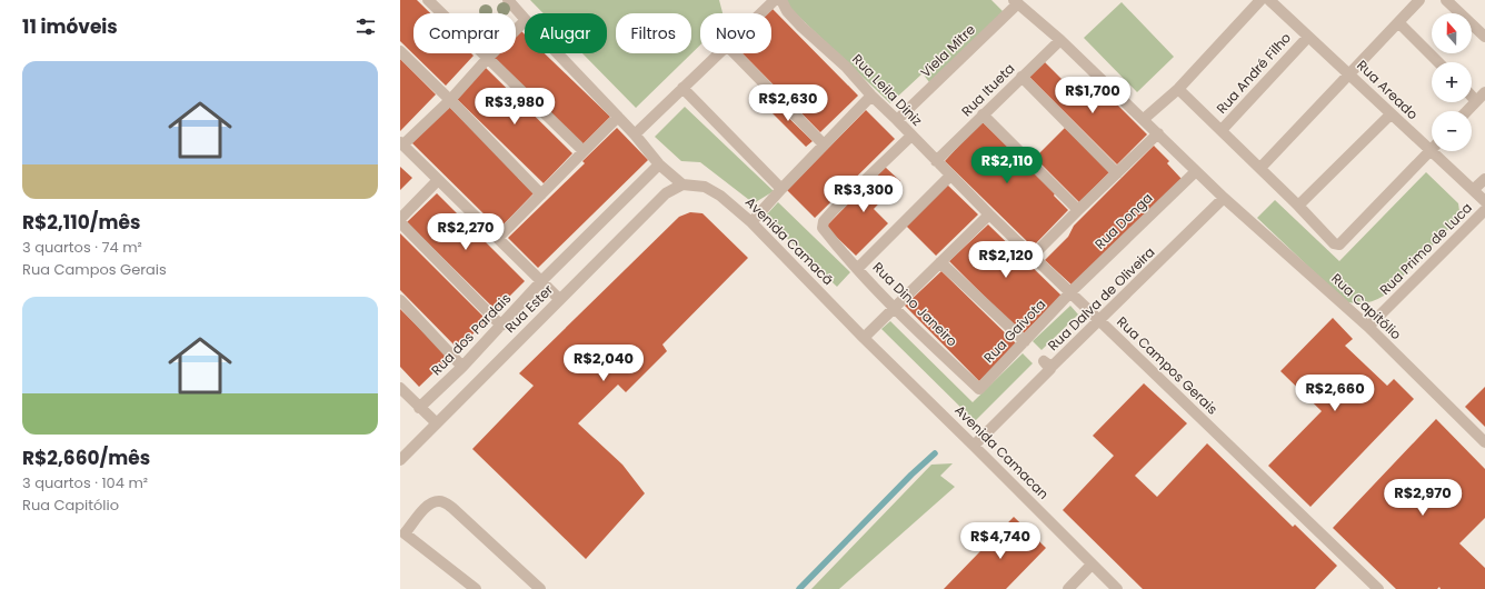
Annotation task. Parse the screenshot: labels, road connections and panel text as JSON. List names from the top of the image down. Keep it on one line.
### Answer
{"streets":{"street":["Viela Mitre","Rua André Filho","Rua Leila Diniz","Rua Itueta","Rua Areado","Rua Donga","Avenida Camacã","Rua Primo de Luca","Rua Dalva de Oliveira","Rua Dino Janeiro","Rua Capitólio","Rua Ester","Rua Gaivota","Rua dos Pardais","Rua Campos Gerais","Avenida Camacan"]},"crossings":[["Viela Mitre","Rua Leila Diniz"],["Viela Mitre","Rua Capitólio"],["Rua André Filho","Rua Areado"],["Rua Leila Diniz","Rua Itueta"],["Rua Leila Diniz","Rua Dino Janeiro"],["Rua Leila Diniz","Rua Campos Gerais"],["Rua Itueta","Rua Capitólio"],["Rua Itueta","Rua Campos Gerais"],["Rua Donga","Rua Capitólio"],["Rua Donga","Rua Gaivota"],["Rua Donga","Rua Campos Gerais"],["Avenida Camacã","Rua Ester"],["Avenida Camacã","Avenida Camacan"],["Rua Primo de Luca","Rua Capitólio"],["Rua Dalva de Oliveira","Rua Capitólio"],["Rua Dalva de Oliveira","Rua Campos Gerais"],["Rua Dalva de Oliveira","Avenida Camacan"],["Rua Dino Janeiro","Rua Gaivota"],["Rua Gaivota","Rua Campos Gerais"]],"north":"top","page":{"heading":"11 imóveis","map_buttons":["+","−"],"chip":["Comprar","Alugar","Filtros","Novo"],"list":[{"name":"R$2,110/mês","note":"3 quartos · 74 m² · Rua Campos Gerais"},{"name":"R$2,660/mês","note":"3 quartos · 104 m² · Rua Capitólio"}],"price":["R$1,700","R$2,630","R$3,980","R$2,110","R$3,300","R$2,270","R$2,120","R$2,040","R$2,660","R$2,970","R$4,740"]}}
